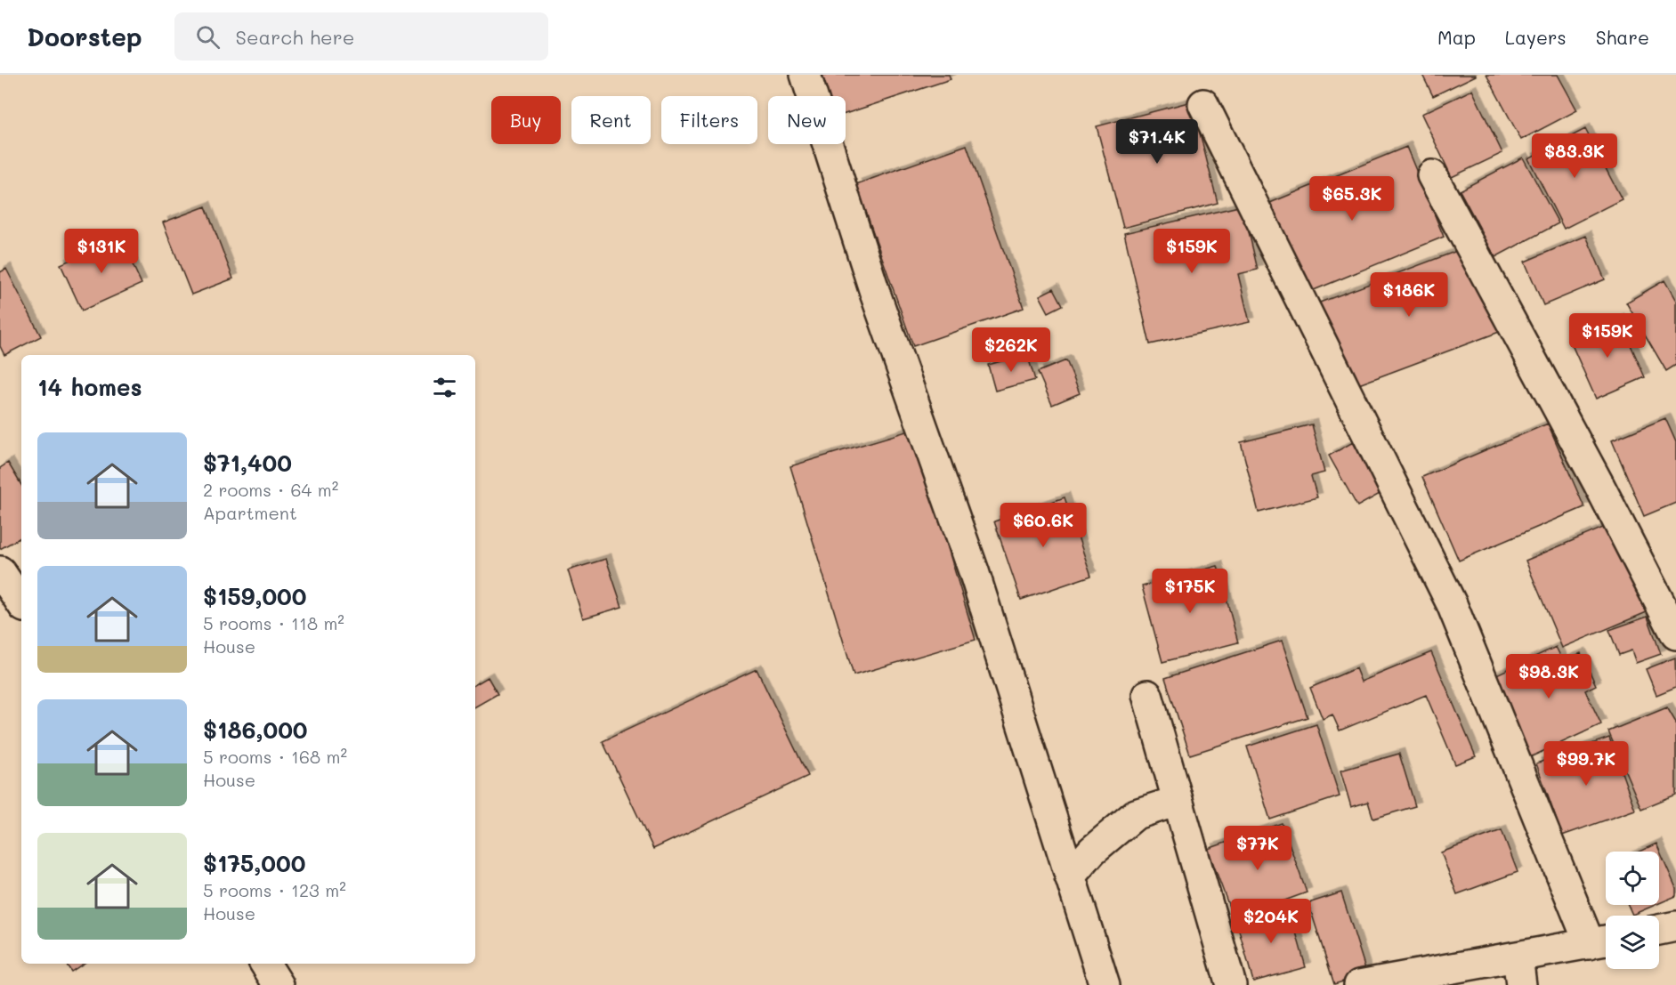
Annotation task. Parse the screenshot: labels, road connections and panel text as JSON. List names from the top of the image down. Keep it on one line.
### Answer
{"page":{"header":"Doorstep","search":"Search here","nav":["Map","Layers","Share"],"chip":["Buy","Rent","Filters","New"],"price":["$71.4K","$83.3K","$65.3K","$131K","$159K","$186K","$159K","$262K","$60.6K","$175K","$98.3K","$99.7K","$77K","$204K"],"heading":"14 homes","list":[{"name":"$71,400","note":"2 rooms · 64 m² · Apartment"},{"name":"$159,000","note":"5 rooms · 118 m² · House"},{"name":"$186,000","note":"5 rooms · 168 m² · House"},{"name":"$175,000","note":"5 rooms · 123 m² · House"}]}}
